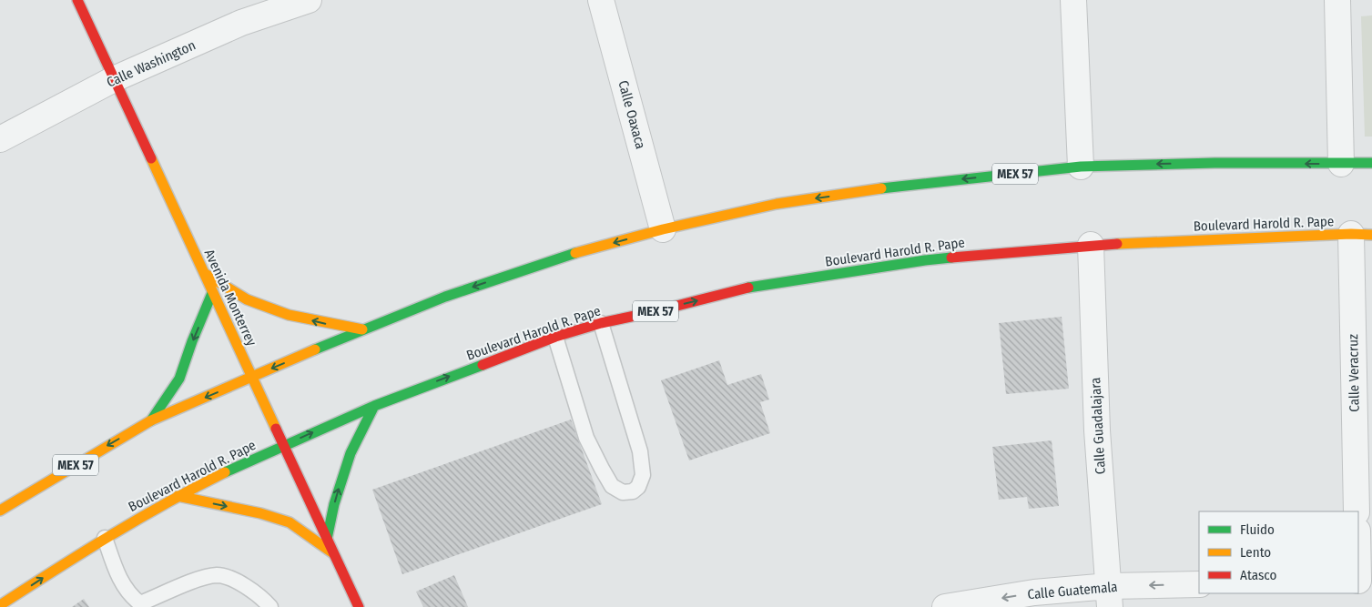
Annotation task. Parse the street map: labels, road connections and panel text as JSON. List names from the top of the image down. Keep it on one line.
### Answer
{"streets":{"main road":["MEX 57","Boulevard Harold R. Pape","Avenida Monterrey"],"street":["Calle Washington","Calle Oaxaca","Calle Veracruz","Calle Guadalajara","Calle Guatemala"]},"crossings":[["Calle Washington","Avenida Monterrey"],["Calle Oaxaca","MEX 57"],["MEX 57","Avenida Monterrey"],["Boulevard Harold R. Pape","Avenida Monterrey"],["Boulevard Harold R. Pape","Calle Veracruz"],["Boulevard Harold R. Pape","Calle Guadalajara"],["Calle Guadalajara","Calle Guatemala"]],"one_way":["Calle Guatemala"],"legend":["Fluido","Lento","Atasco"]}
